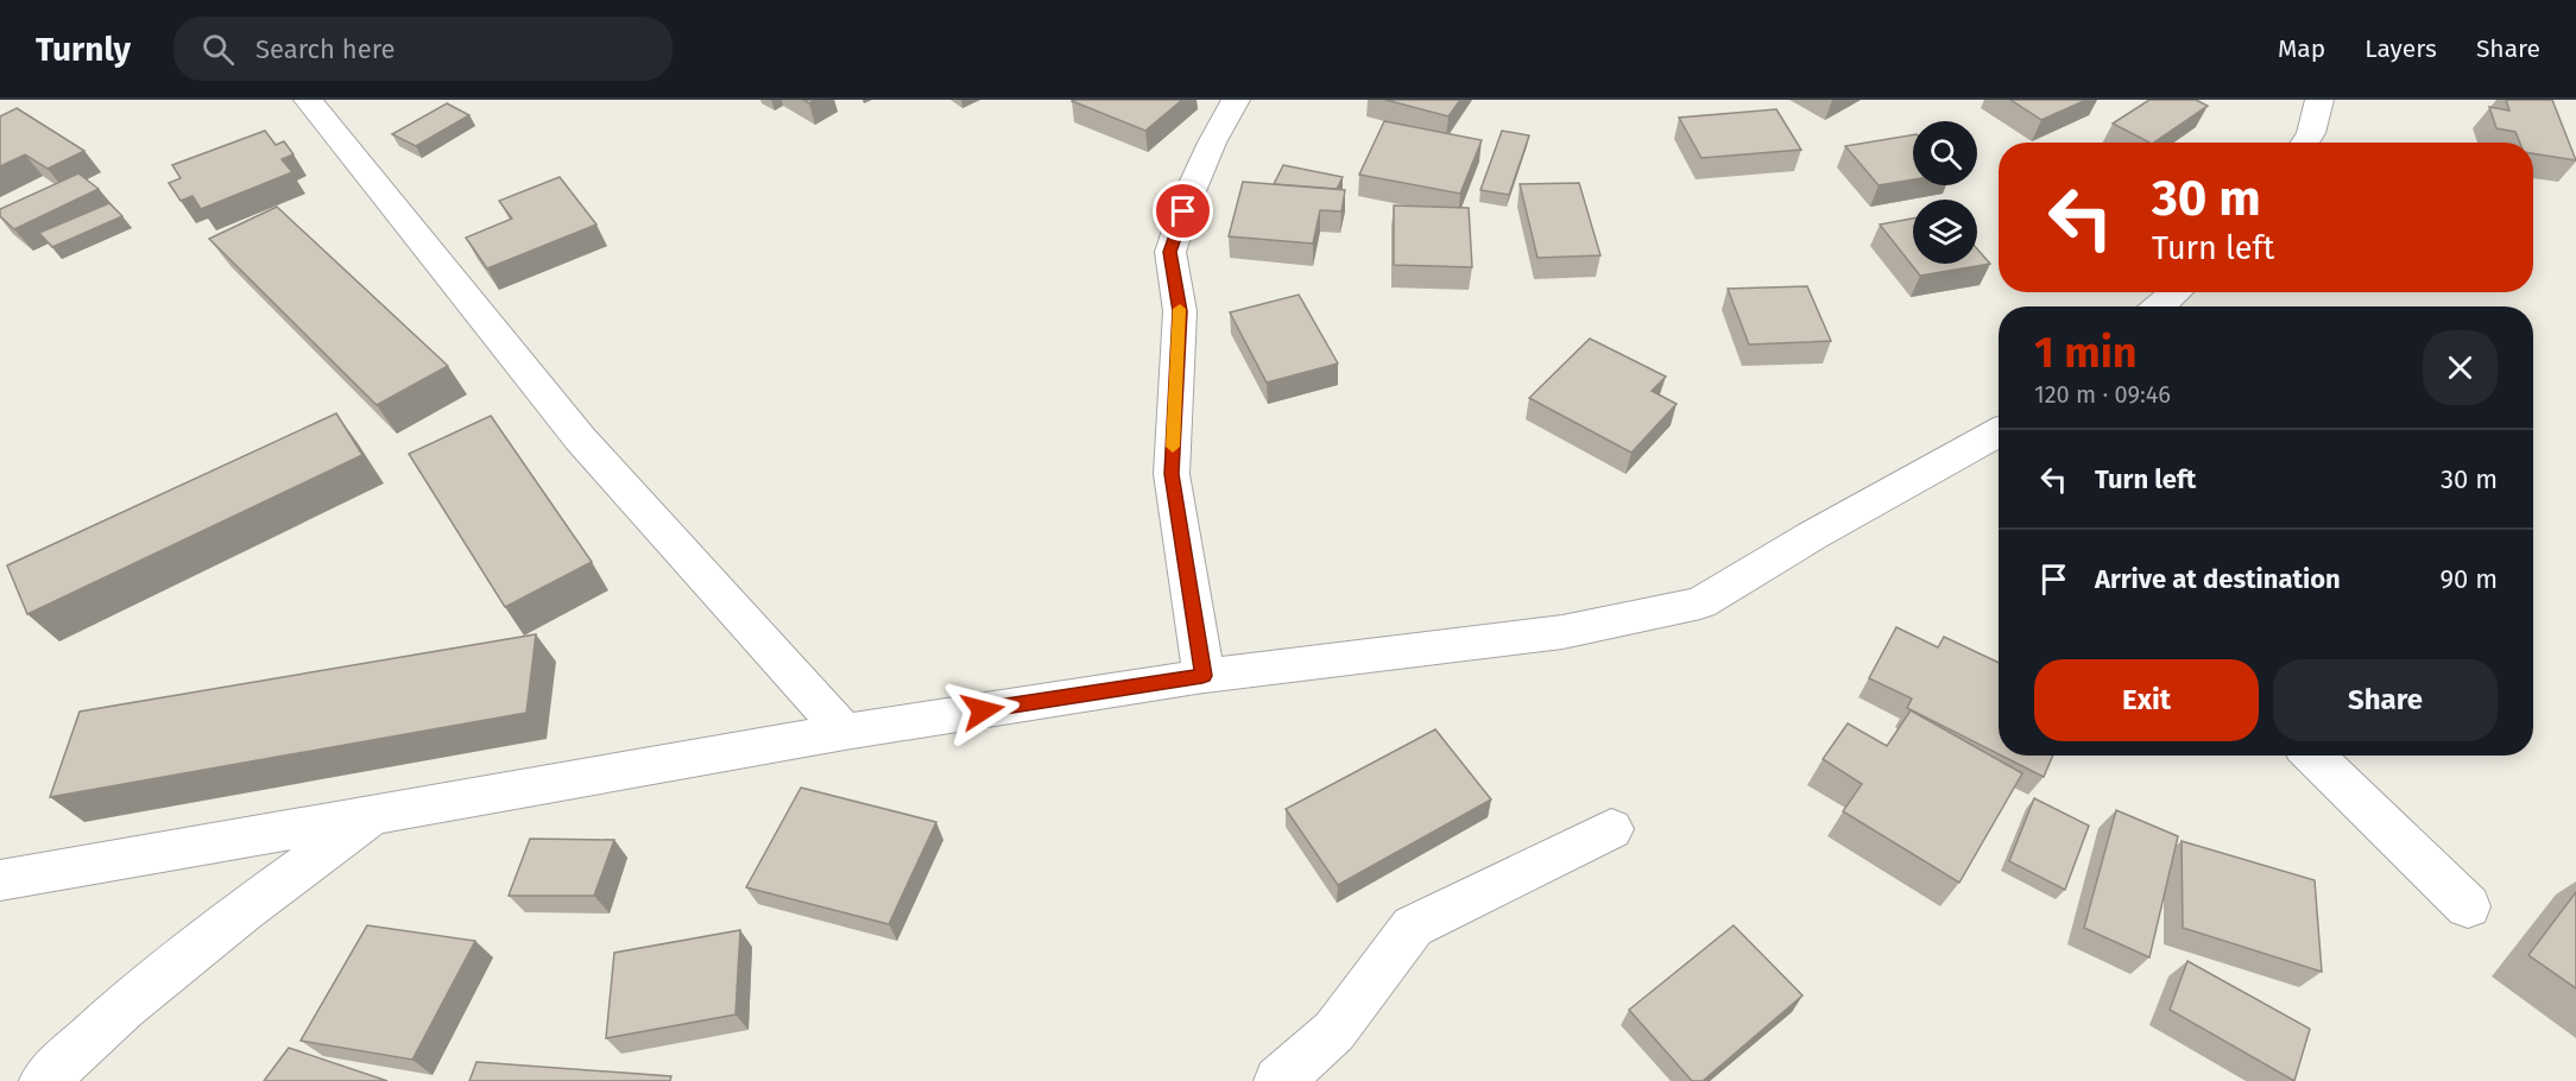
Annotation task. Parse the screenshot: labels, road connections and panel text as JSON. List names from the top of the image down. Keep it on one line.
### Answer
{"page":{"header":"Turnly","search":"Search here","nav":["Map","Layers","Share"],"turn":["30 m","Turn left"],"heading":["1 min","120 m · 09:46"],"list":[{"name":"Turn left","value":"30 m"},{"name":"Arrive at destination","value":"90 m"}],"buttons":["Exit","Share"]}}
